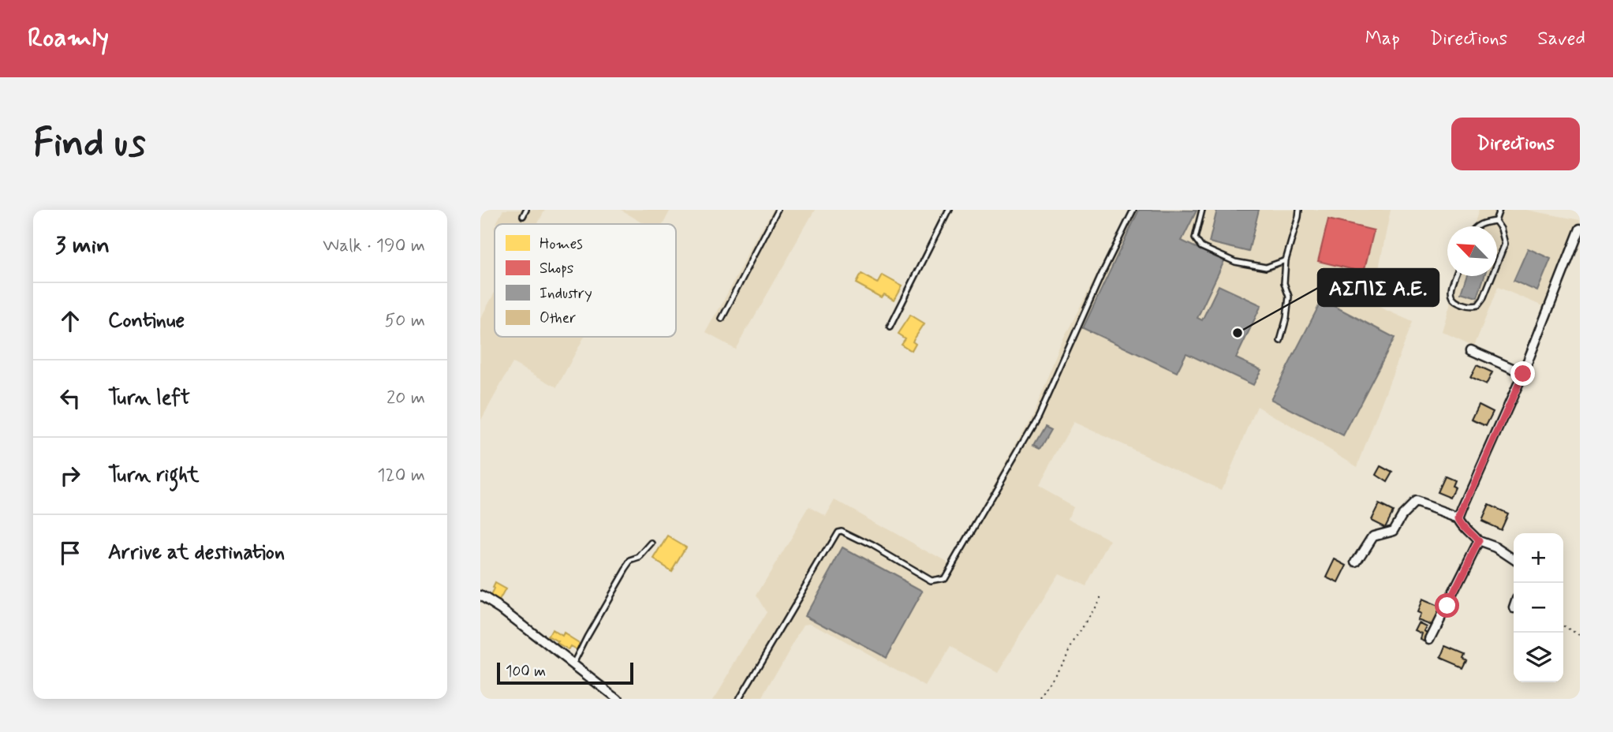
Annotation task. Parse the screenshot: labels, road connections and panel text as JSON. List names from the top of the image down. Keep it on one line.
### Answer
{"places":["ΑΣΠΙΣ Α.Ε."],"legend":["Homes","Shops","Industry","Other"],"scale_bar":"100 m","north":"top left","page":{"header":"Roamly","nav":["Map","Directions","Saved"],"buttons":"Directions","title":"Find us","heading":["3 min","Walk · 190 m"],"list":[["Continue","50 m"],["Turn left","20 m"],["Turn right","120 m"],"Arrive at destination"],"map_buttons":["+","−"],"scale":"100 m"}}
